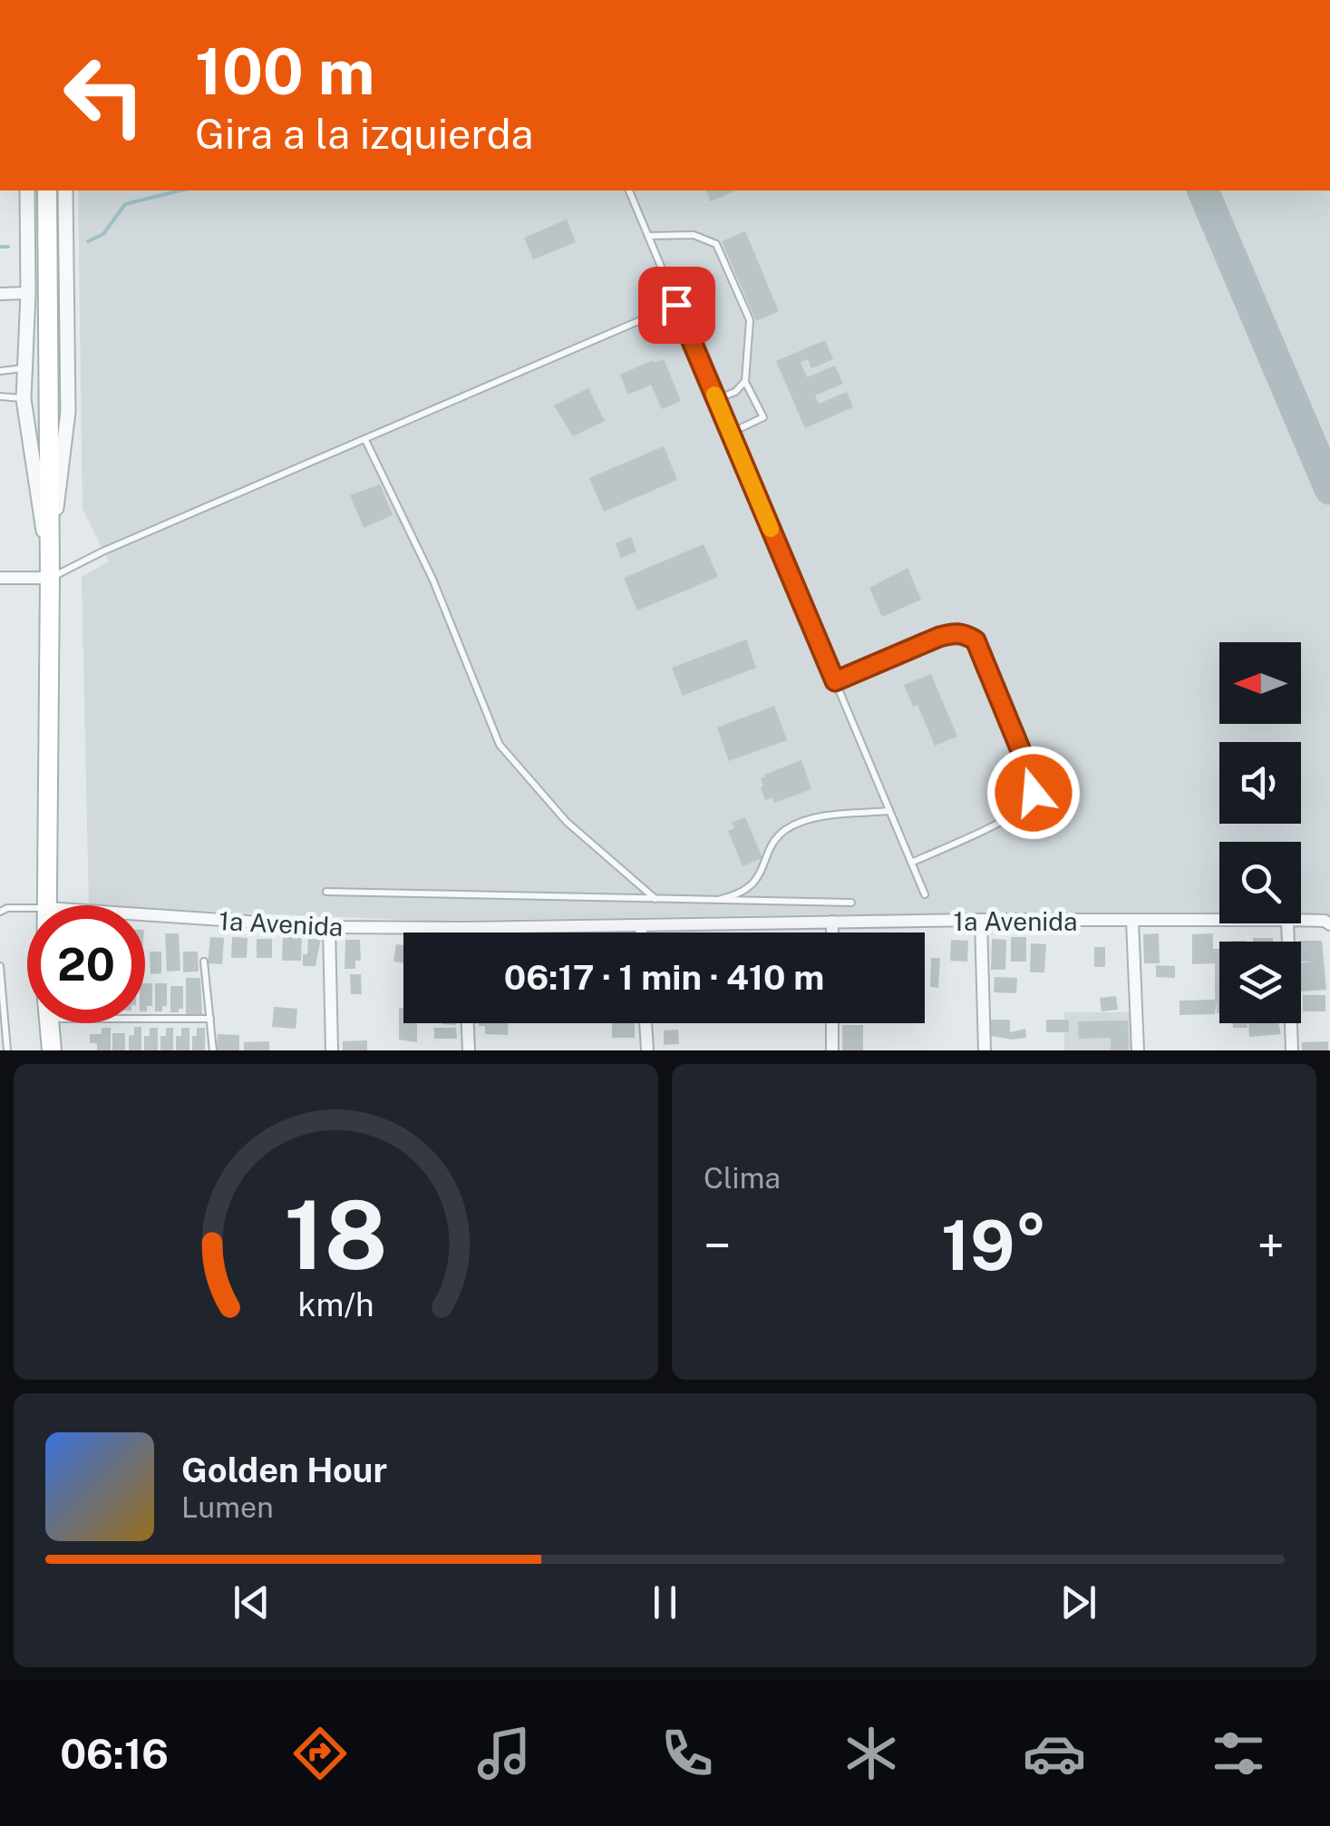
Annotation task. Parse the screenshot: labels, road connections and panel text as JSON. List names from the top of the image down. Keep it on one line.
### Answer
{"streets":{"street":["1a Avenida"]},"north":"left","page":{"turn":["100 m","Gira a la izquierda"],"limit":"20","trip":"06:17 · 1 min · 410 m","tile":"Clima","heat":["−","19°","+"],"song":["Golden Hour","Lumen"],"tabs":"06:16","gauge":["18","km/h"]}}
